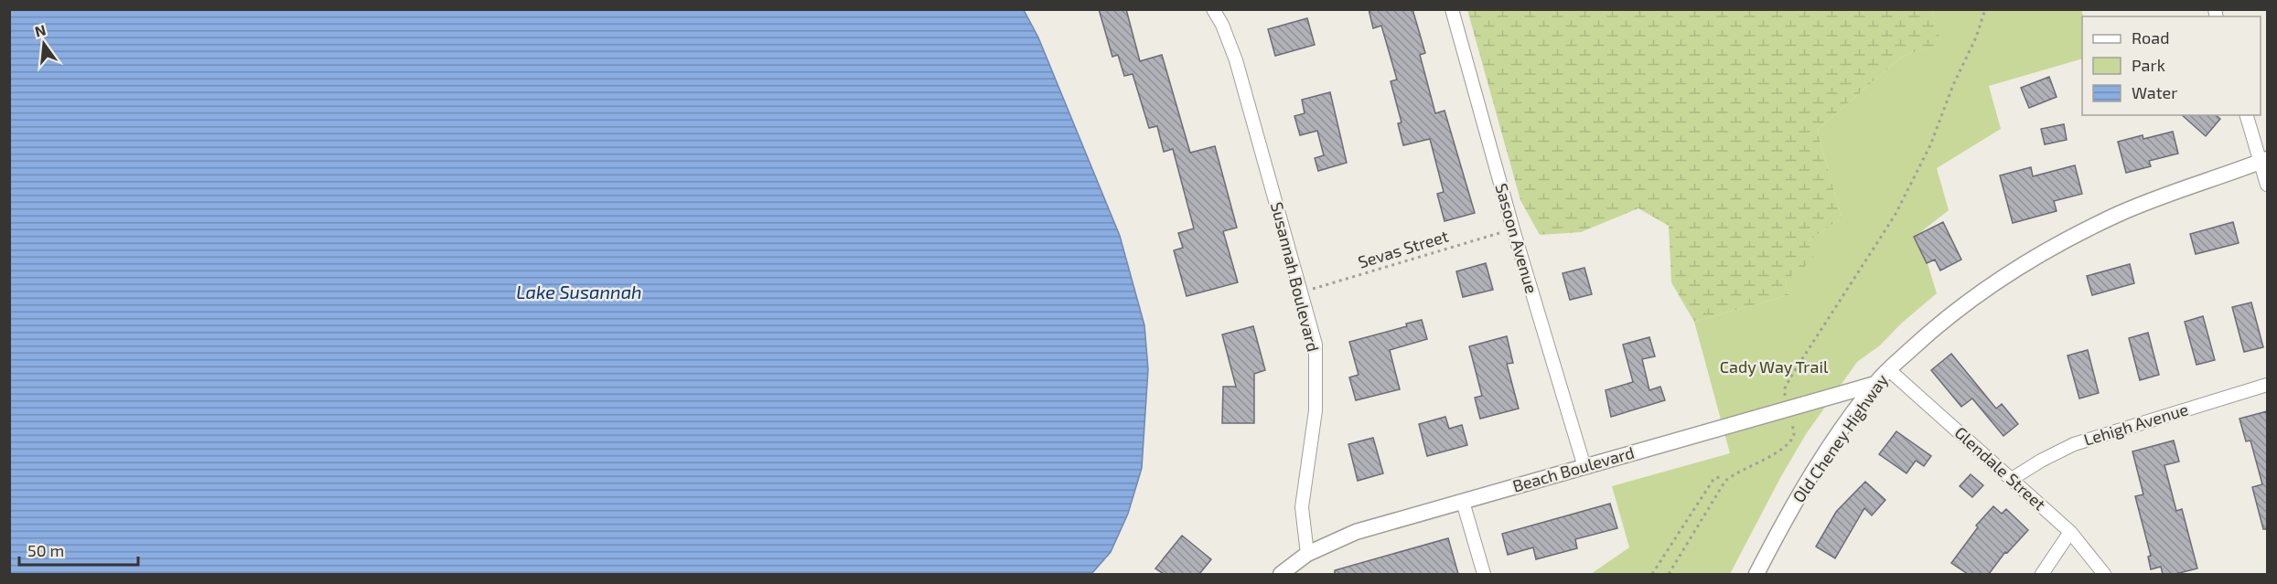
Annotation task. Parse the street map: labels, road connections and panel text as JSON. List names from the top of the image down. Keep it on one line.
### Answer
{"streets":{"street":["Sasoon Avenue","Susannah Boulevard","Lehigh Avenue","Old Cheney Highway","Glendale Street","Beach Boulevard"],"path":["Sevas Street"]},"crossings":[["Sasoon Avenue","Sevas Street"],["Sasoon Avenue","Beach Boulevard"],["Sevas Street","Susannah Boulevard"],["Susannah Boulevard","Beach Boulevard"],["Lehigh Avenue","Glendale Street"],["Old Cheney Highway","Glendale Street"],["Old Cheney Highway","Beach Boulevard"]],"water":["Lake Susannah"],"parks":["Cady Way Trail"],"legend":["Road","Park","Water"],"scale_bar":"50 m","north":"top"}
